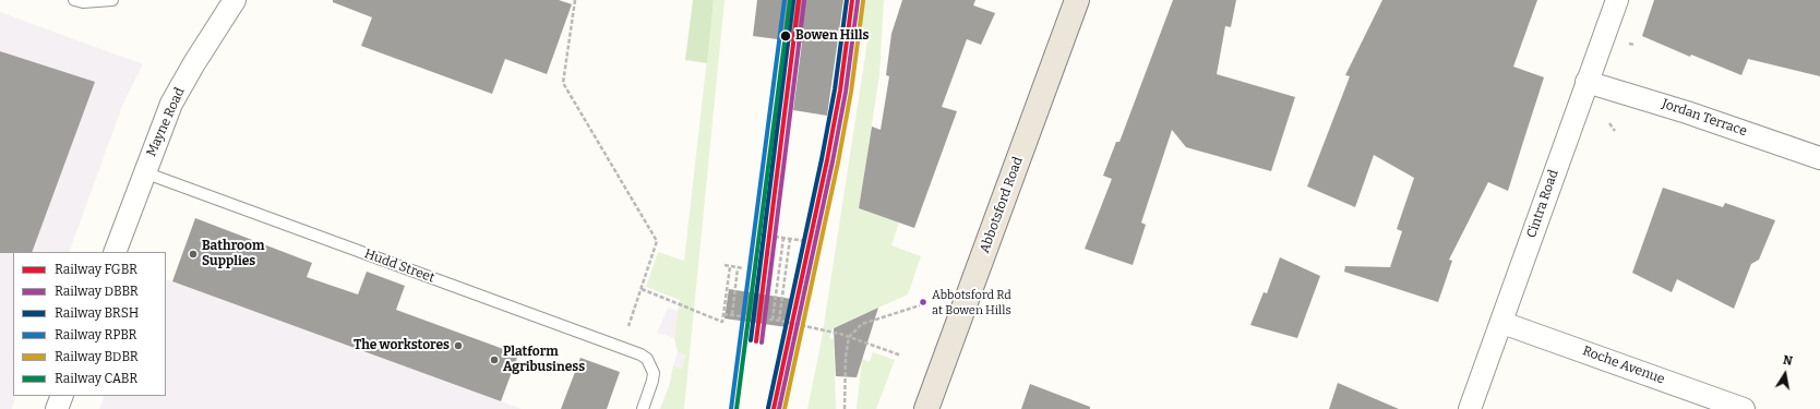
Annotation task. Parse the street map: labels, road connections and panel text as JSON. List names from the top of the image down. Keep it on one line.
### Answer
{"streets":{"highway":["Abbotsford Road"],"street":["Jordan Terrace","Mayne Road","Cintra Road","Roche Avenue"],"lane":["Hudd Street"]},"crossings":[["Jordan Terrace","Cintra Road"],["Mayne Road","Hudd Street"],["Cintra Road","Roche Avenue"]],"places":["Bowen Hills","Bathroom Supplies","Abbotsford Rd at Bowen Hills","The workstores","Platform Agribusiness"],"lines":["rail line FGBR","rail line BRSH","rail line RPBR","rail line DBBR","rail line BDBR","rail line CABR"],"legend":["Railway FGBR","Railway DBBR","Railway BRSH","Railway RPBR","Railway BDBR","Railway CABR"],"north":"top"}
